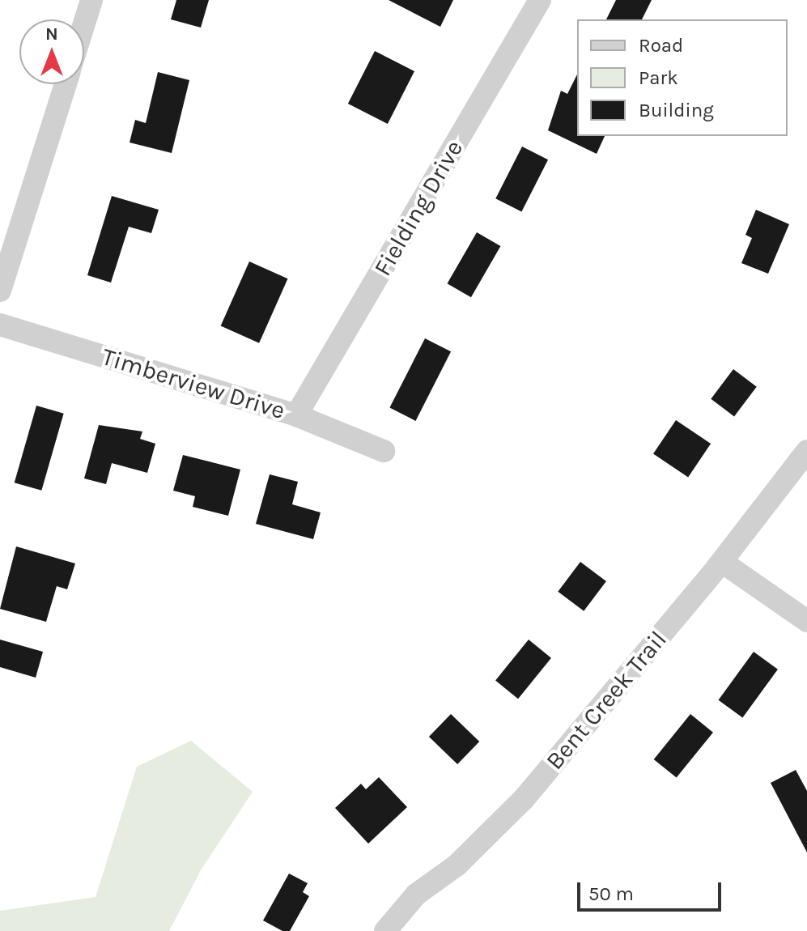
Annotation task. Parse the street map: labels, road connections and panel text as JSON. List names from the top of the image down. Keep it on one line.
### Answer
{"streets":{"street":["Fielding Drive","Timberview Drive","Bent Creek Trail"]},"crossings":[["Fielding Drive","Timberview Drive"]],"legend":["Road","Park","Building"],"scale_bar":"50 m","north":"top"}
